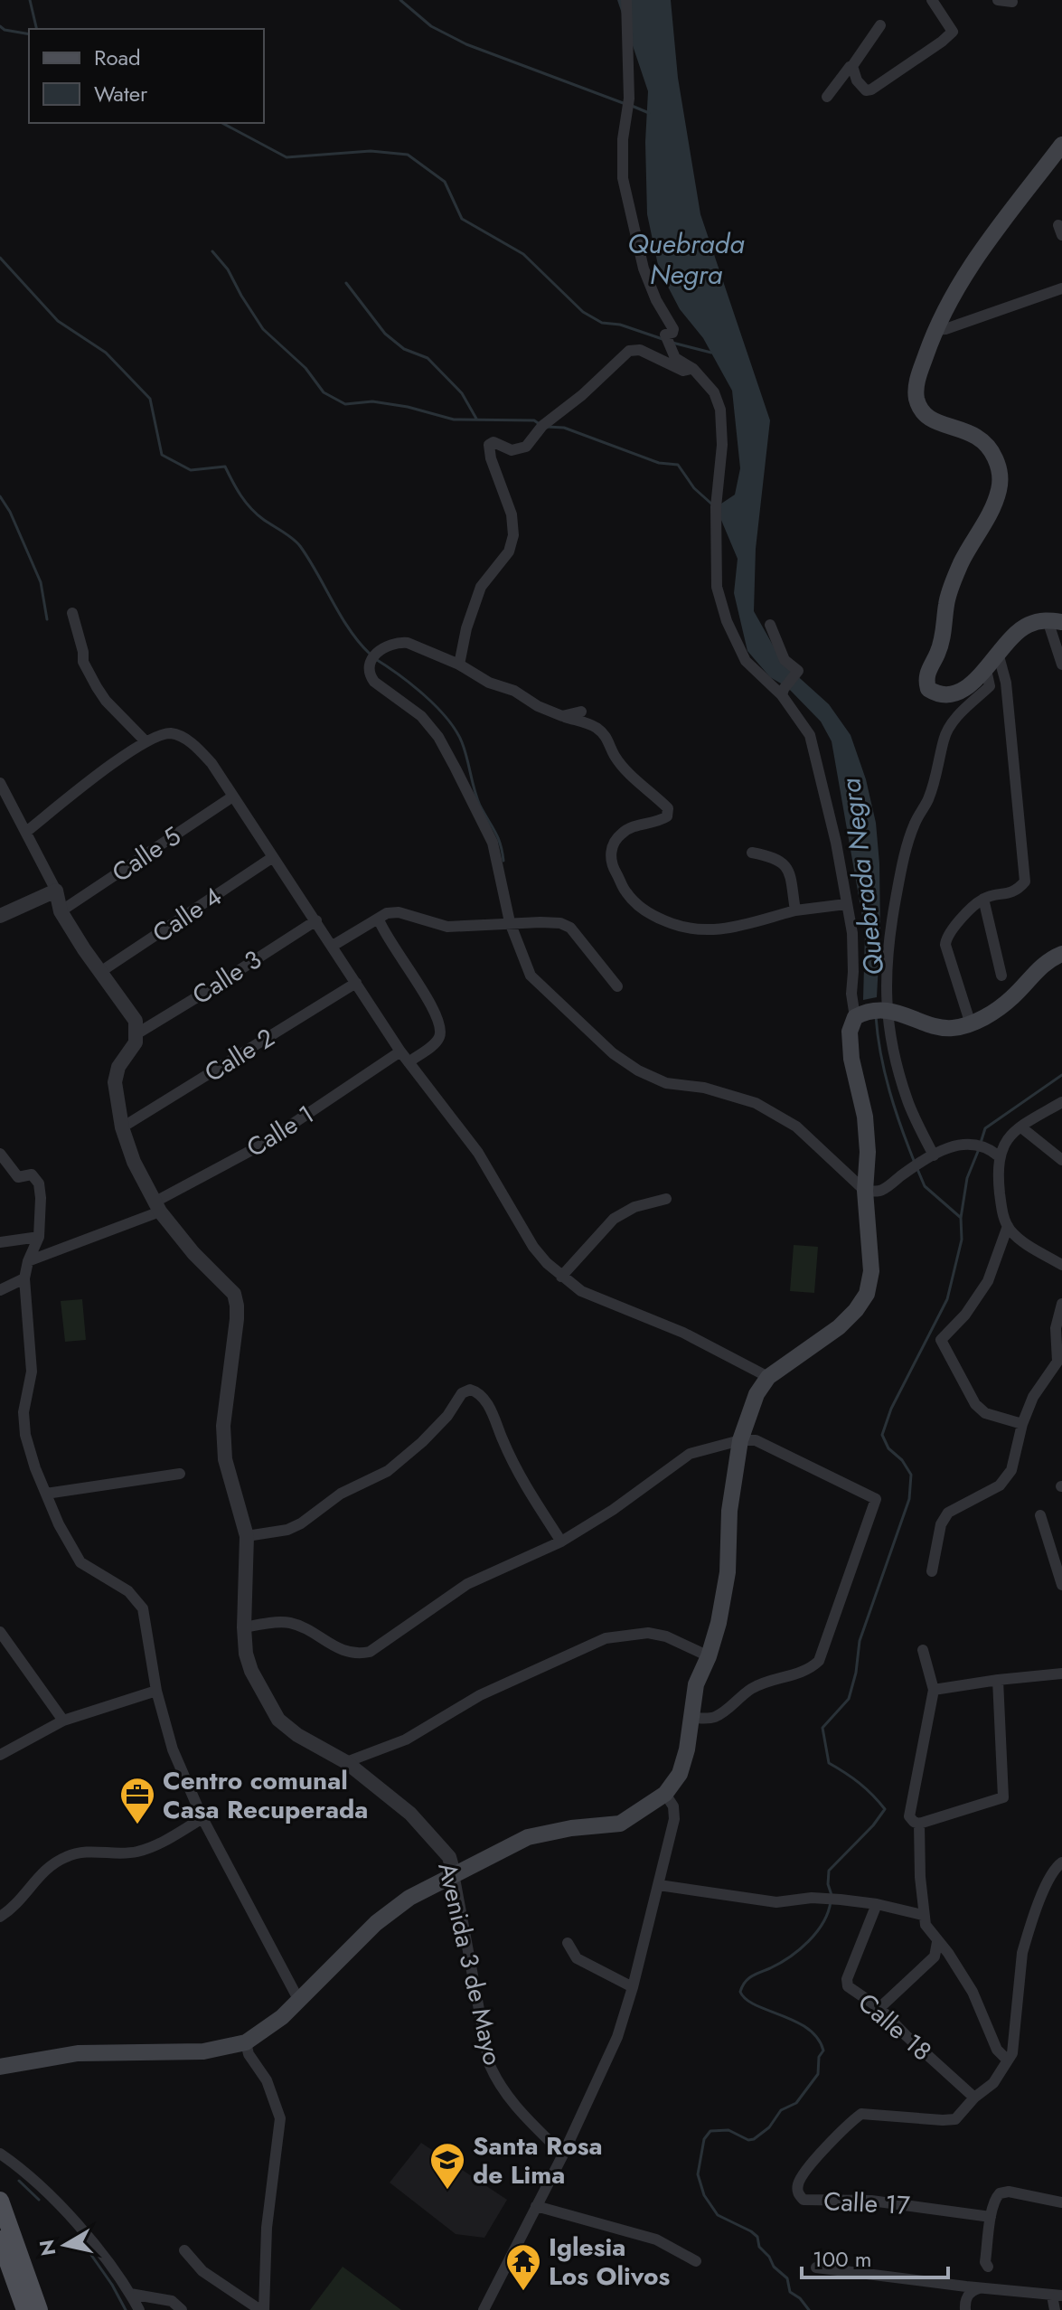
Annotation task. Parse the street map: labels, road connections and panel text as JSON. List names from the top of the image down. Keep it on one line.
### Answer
{"streets":{"street":["Calle 5","Calle 4","Calle 3","Calle 2","Calle 1","Avenida 3 de Mayo","Calle 18","Calle 17"]},"crossings":[["Calle 3","Avenida 3 de Mayo"],["Calle 2","Avenida 3 de Mayo"],["Calle 1","Avenida 3 de Mayo"],["Calle 18","Calle 17"]],"water":["Quebrada Negra"],"places":{"office":["Centro comunal Casa Recuperada"],"school or university":["Santa Rosa de Lima"],"temple":["Iglesia Los Olivos"]},"legend":["Road","Water"],"scale_bar":"100 m","north":"left"}
